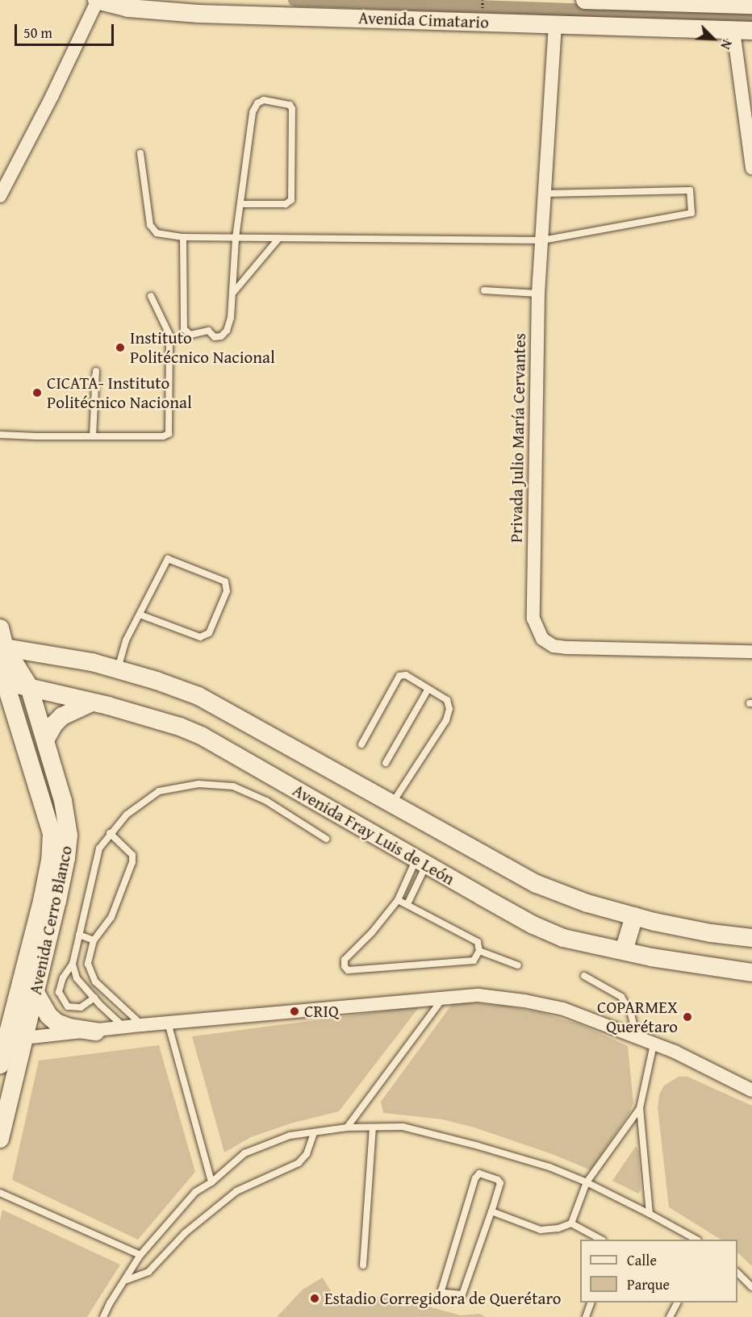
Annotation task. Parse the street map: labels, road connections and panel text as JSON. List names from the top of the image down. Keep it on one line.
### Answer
{"streets":{"main road":["Avenida Cimatario","Avenida Fray Luis de León","Avenida Cerro Blanco"],"street":["Privada Julio María Cervantes"]},"crossings":[["Avenida Cimatario","Privada Julio María Cervantes"],["Avenida Fray Luis de León","Avenida Cerro Blanco"]],"places":["Instituto Politécnico Nacional","CICATA- Instituto Politécnico Nacional","CRIQ","COPARMEX Querétaro","Estadio Corregidora de Querétaro"],"legend":["Calle","Parque"],"scale_bar":"50 m","north":"bottom right"}
